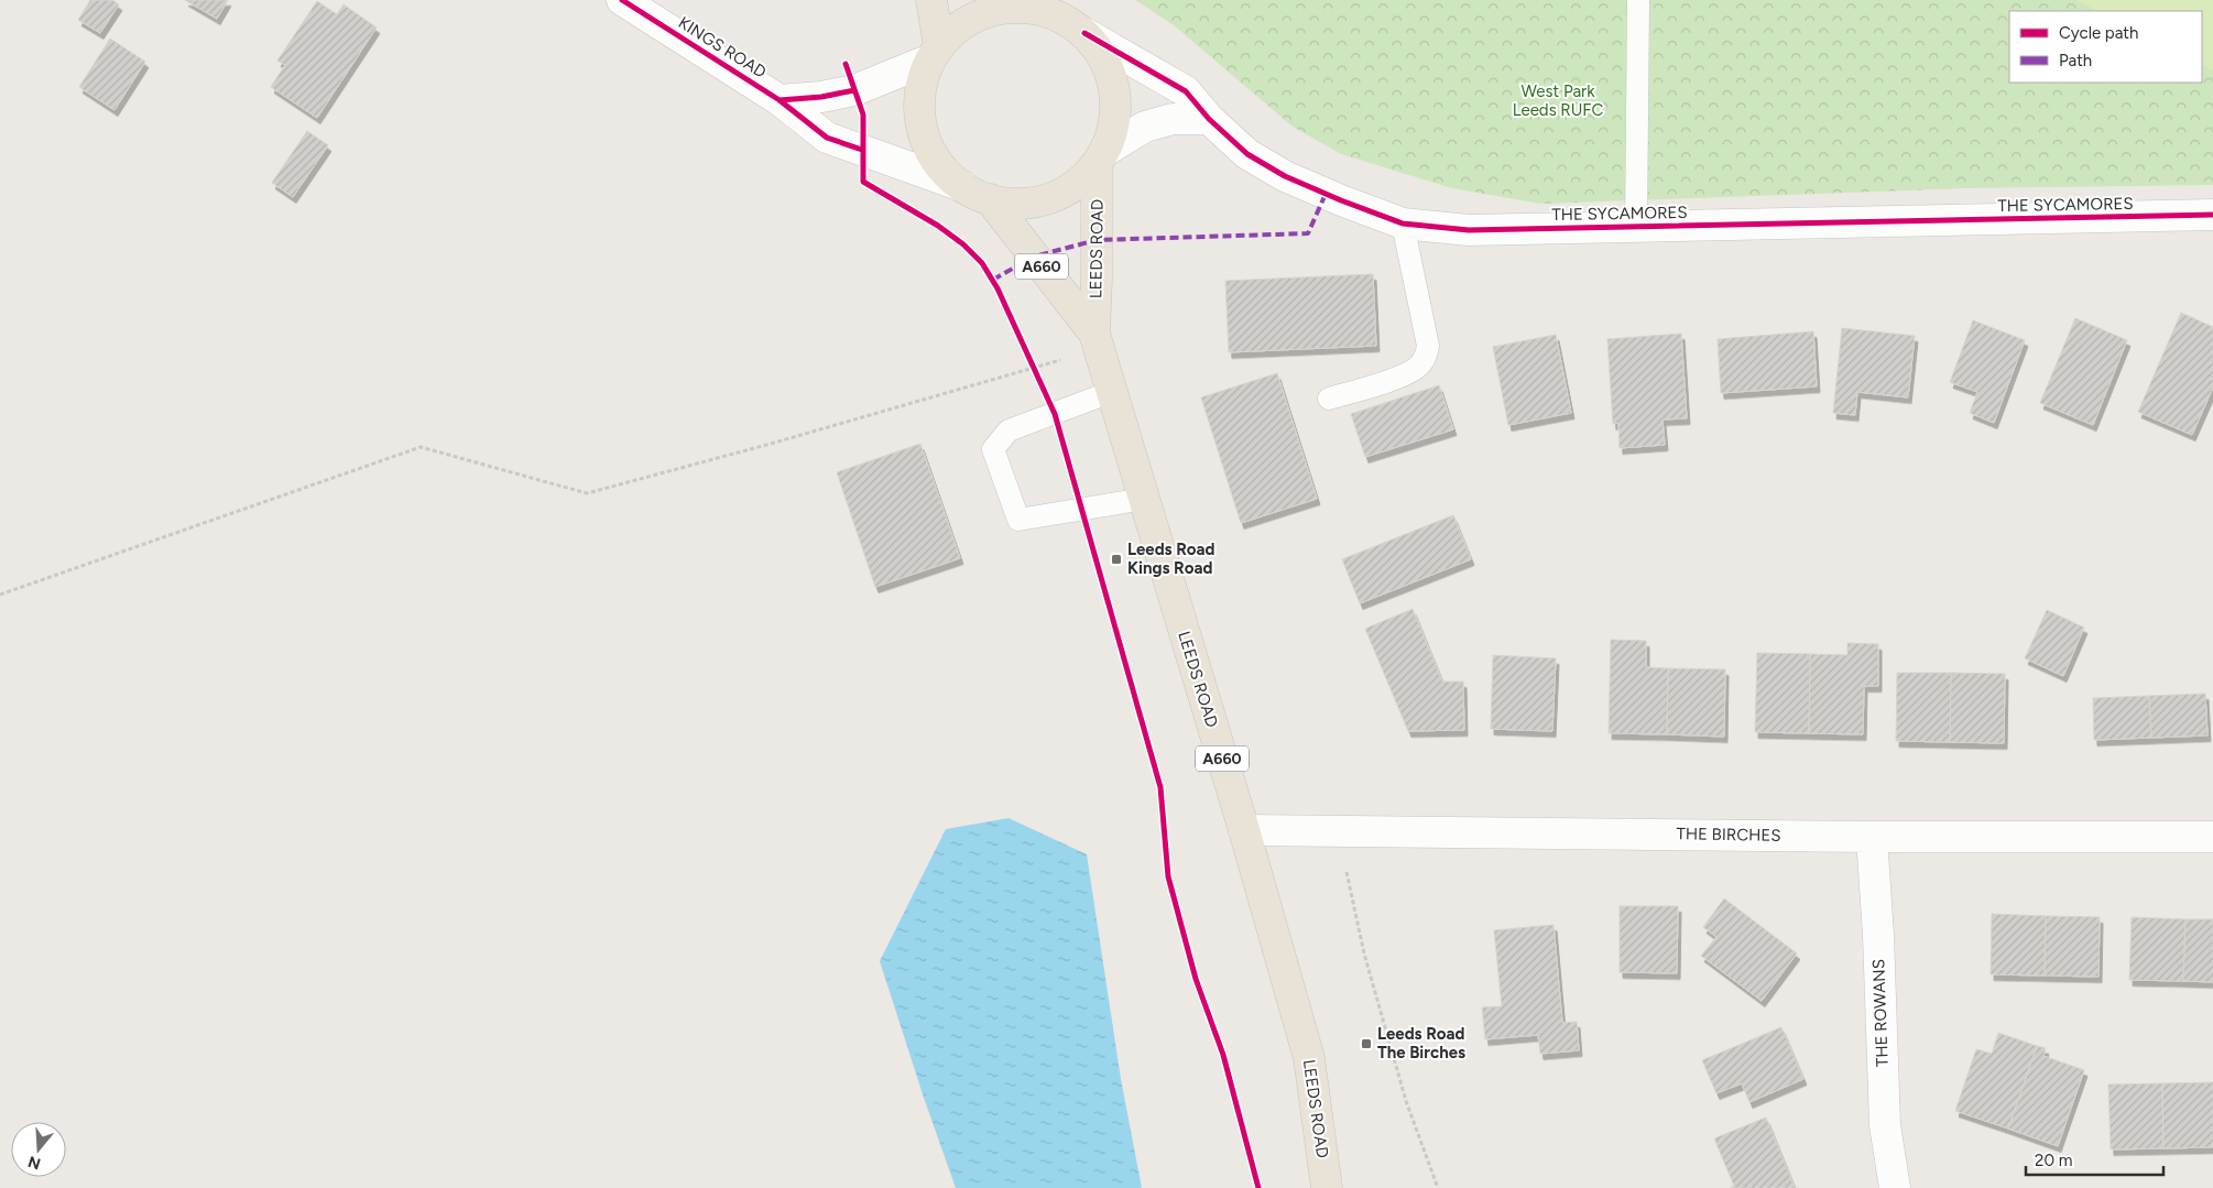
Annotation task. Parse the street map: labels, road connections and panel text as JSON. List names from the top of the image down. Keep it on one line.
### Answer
{"streets":{"highway":["LEEDS ROAD","A660"],"street":["KINGS ROAD","THE SYCAMORES","THE BIRCHES","THE ROWANS"]},"crossings":[["KINGS ROAD","THE SYCAMORES"],["KINGS ROAD","LEEDS ROAD"],["THE SYCAMORES","LEEDS ROAD"],["LEEDS ROAD","THE BIRCHES"],["THE BIRCHES","THE ROWANS"]],"parks":["West Park Leeds RUFC"],"places":{"transit":["Leeds Road Kings Road","Leeds Road The Birches"]},"legend":["Cycle path","Path"],"scale_bar":"20 m","north":"bottom"}
